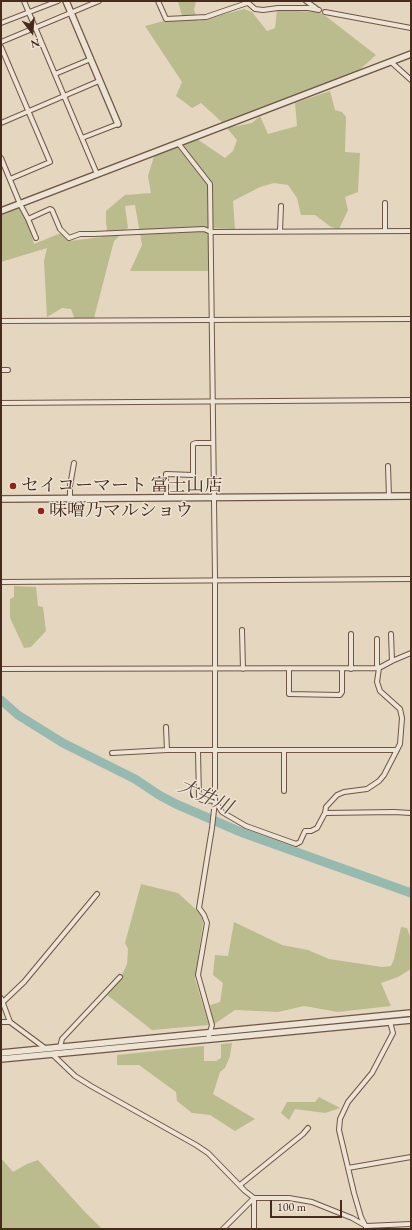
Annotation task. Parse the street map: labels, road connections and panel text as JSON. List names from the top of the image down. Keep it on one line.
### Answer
{"water":["大井川"],"places":["セイコーマート 富士山店","味噌乃マルショウ"],"scale_bar":"100 m","north":"bottom"}
